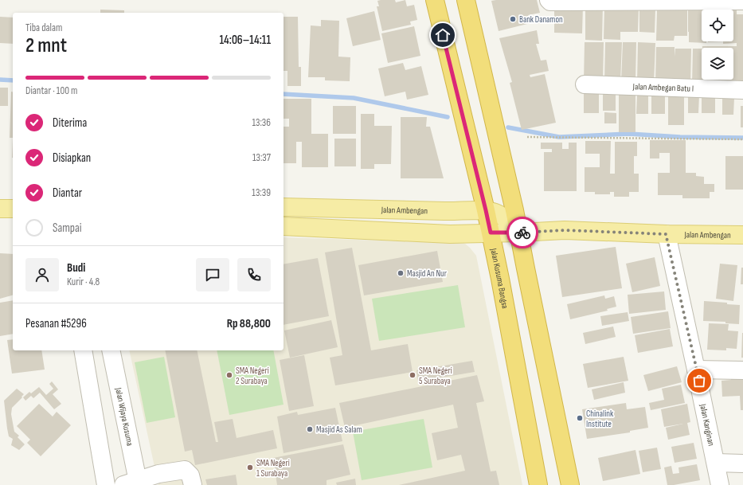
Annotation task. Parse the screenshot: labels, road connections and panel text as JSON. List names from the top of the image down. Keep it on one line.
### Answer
{"streets":{"highway":["Jalan Kusuma Bangsa"],"main road":["Jalan Ambengan"],"street":["Jalan Ambegan Batu I","Jalan Wijaya Kusuma","Jalan Kanginan"]},"crossings":[["Jalan Ambengan","Jalan Kusuma Bangsa"],["Jalan Ambengan","Jalan Kanginan"]],"places":["Bank Danamon","Masjid An Nur","SMA Negeri 2 Surabaya","SMA Negeri 5 Surabaya","Chinalink Institute","Masjid As Salam","SMA Negeri 1 Surabaya"],"page":{"heading":["2 mnt","Tiba dalam","14:06–14:11"],"panel":["Budi","Kurir · 4.8","Pesanan #5296","Rp 88,800"],"bar":"Diantar · 100 m","list":[["Diterima","13:36"],["Disiapkan","13:37"],["Diantar","13:39"],"Sampai"]}}
